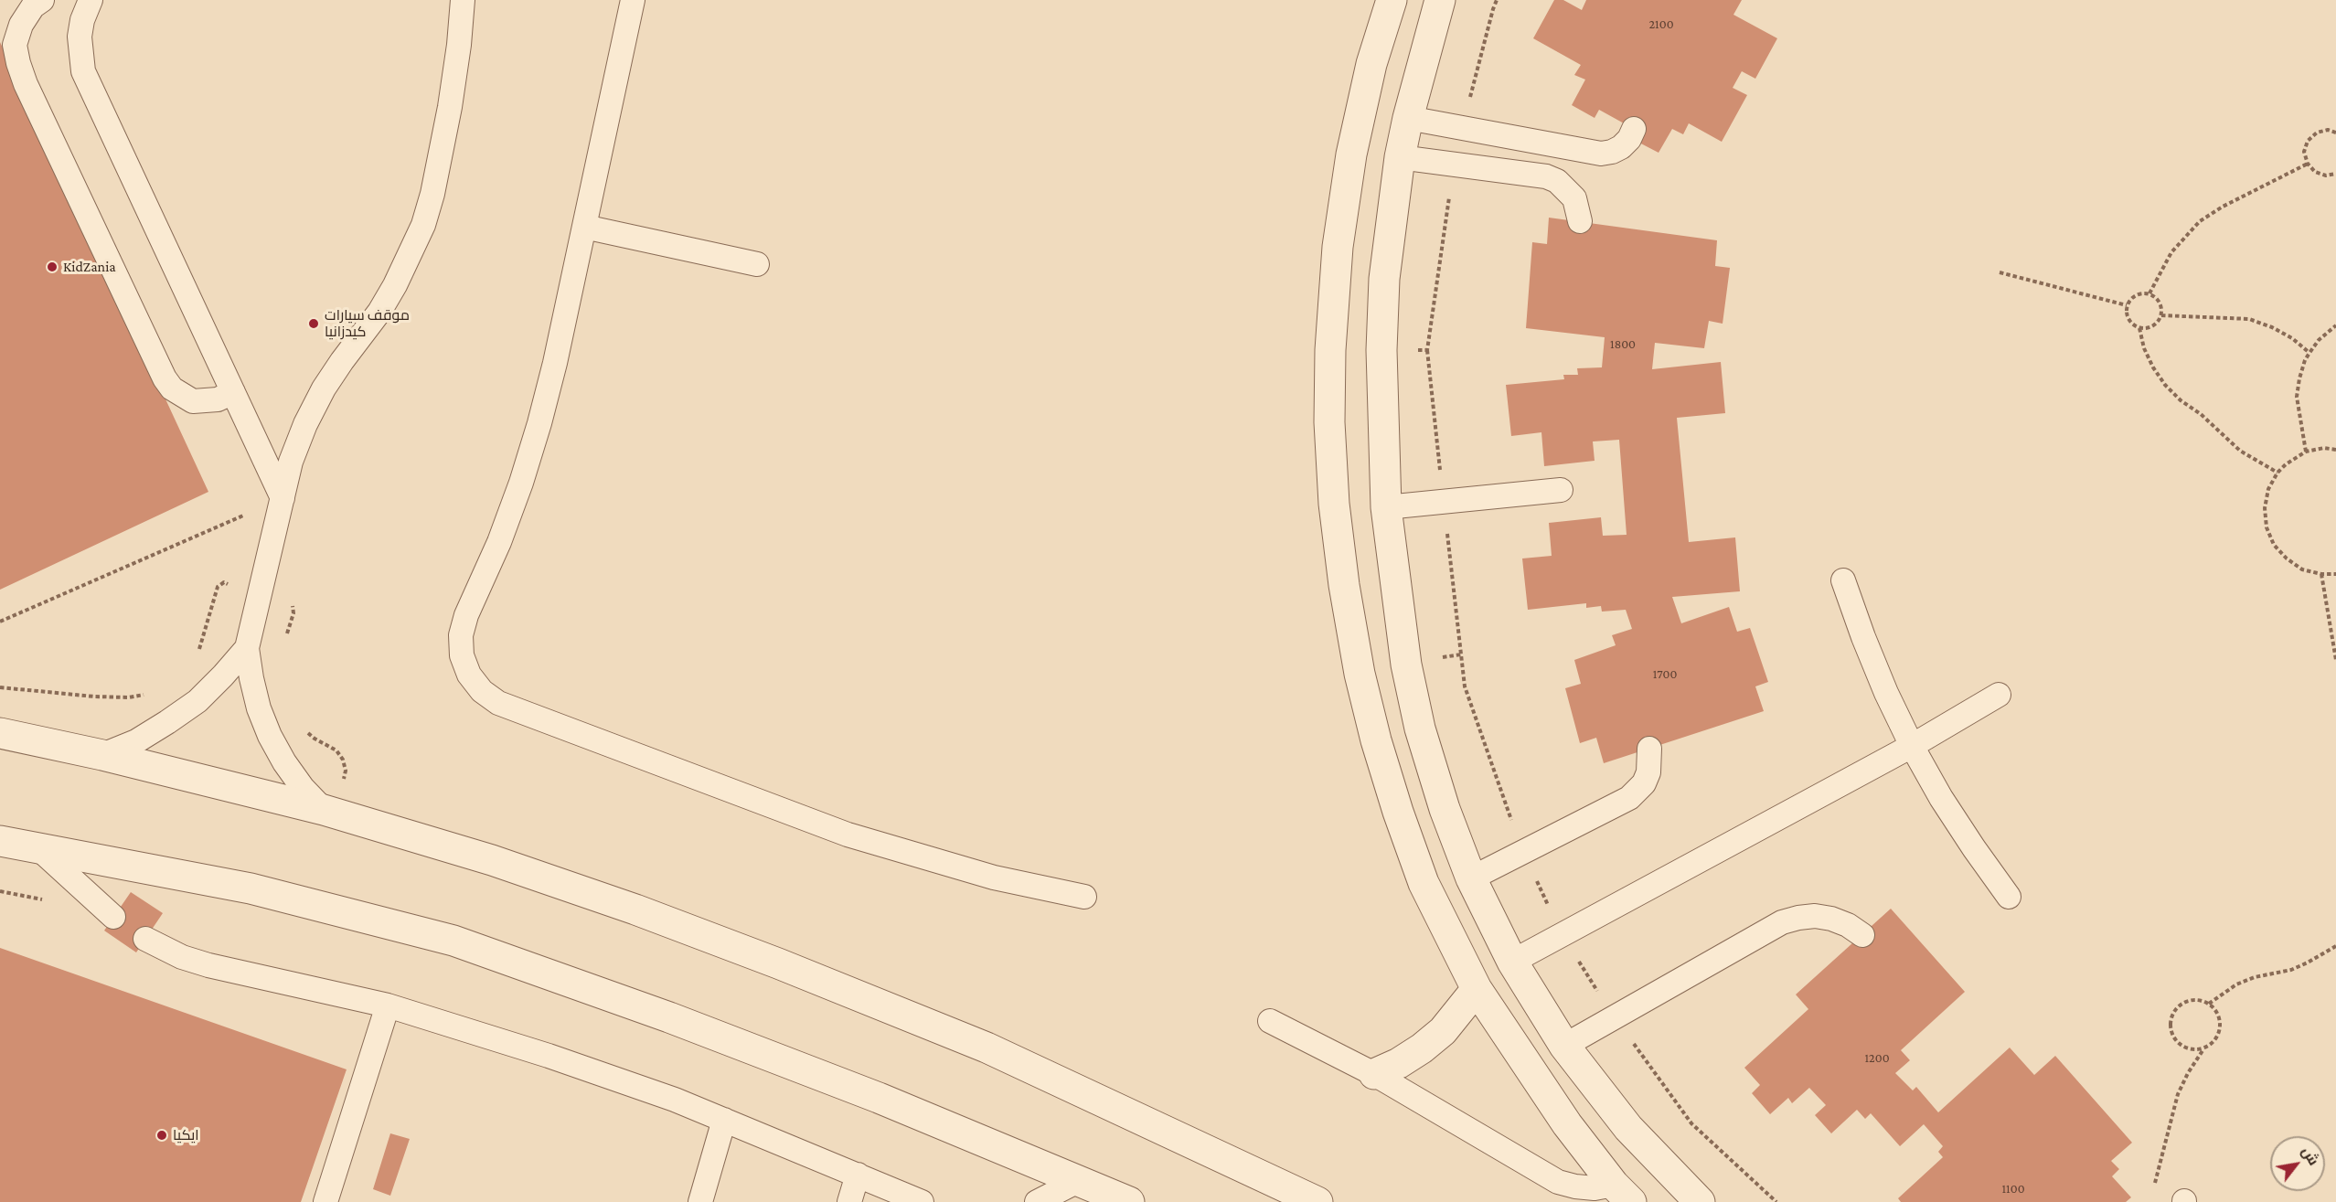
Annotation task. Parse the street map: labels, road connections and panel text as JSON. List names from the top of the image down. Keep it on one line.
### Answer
{"places":["KidZania","موقف سيارات كيدزانيا","ايكيا"],"house_numbers":["2100","1800","1700","1200","1100"],"north":"top right"}
